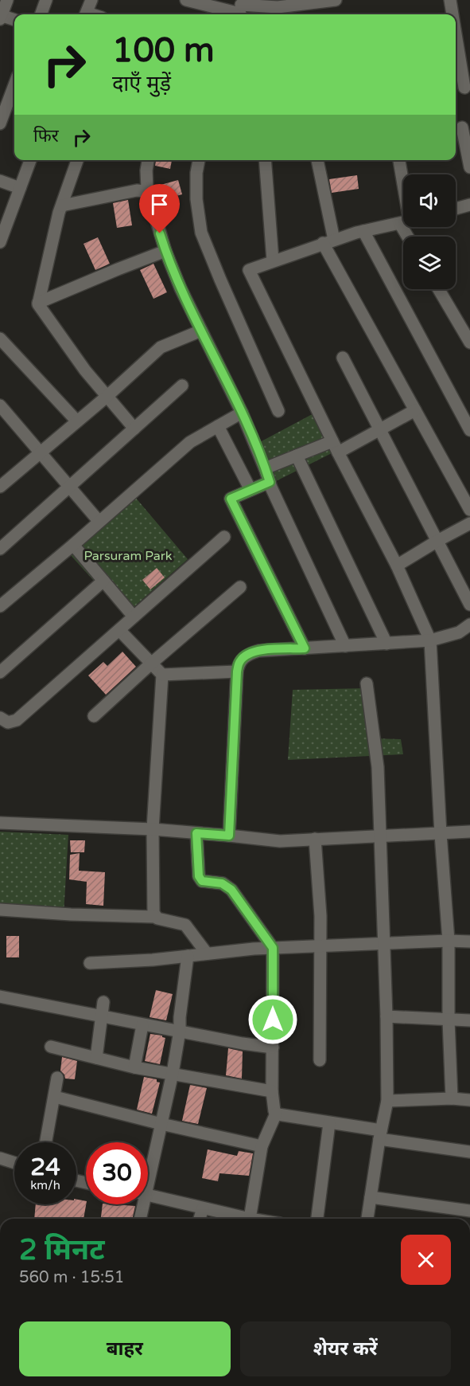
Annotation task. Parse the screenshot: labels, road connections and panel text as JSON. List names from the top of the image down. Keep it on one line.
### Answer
{"parks":["Parsuram Park"],"page":{"turn":["100 m","दाएँ मुड़ें"],"then":"फिर","speed":"24 km/h","limit":"30","heading":["2 मिनट","560 m · 15:51"],"buttons":["बाहर","शेयर करें"]}}
